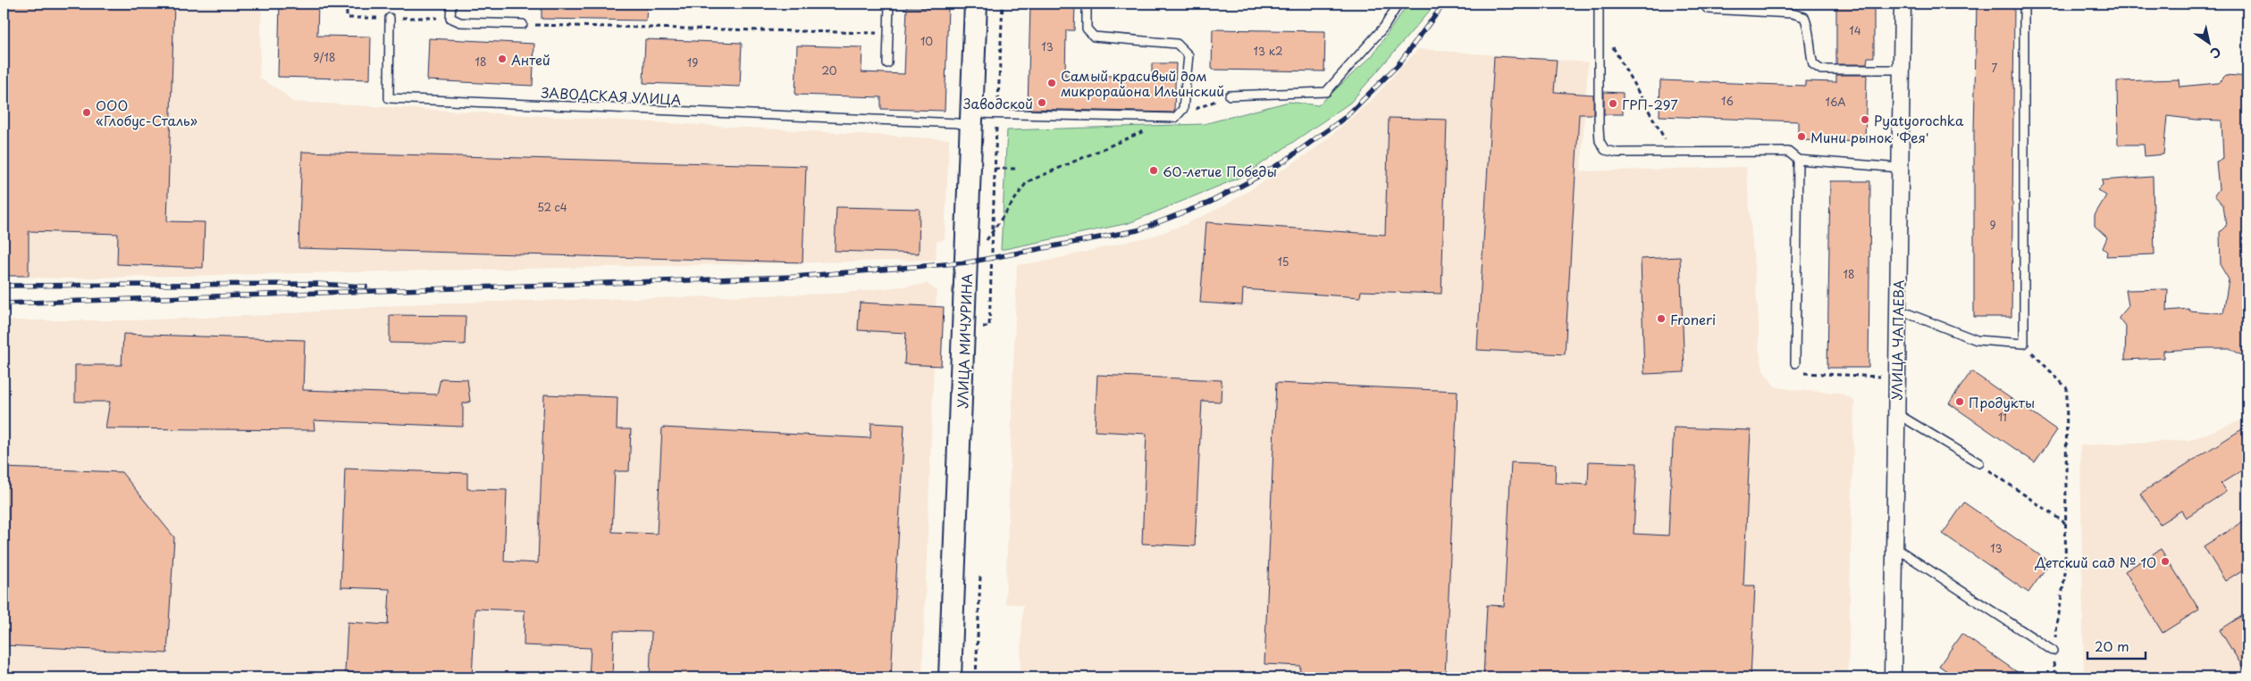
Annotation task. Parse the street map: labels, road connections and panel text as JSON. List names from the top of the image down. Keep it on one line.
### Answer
{"streets":{"main road":["УЛИЦА МИЧУРИНА"],"street":["УЛИЦА ЧАПАЕВА"],"lane":["ЗАВОДСКАЯ УЛИЦА"]},"crossings":[["ЗАВОДСКАЯ УЛИЦА","УЛИЦА МИЧУРИНА"]],"places":["Антей","Самый красивый дом микрорайона Ильинский","Заводской","ГРП-297","ООО «Глобус-Сталь»","Pyatyorochka","Мини рынок 'Фея'","60-летие Победы","Froneri","Продукты","Детский сад № 10"],"house_numbers":["14","10","13","13 к2","9/18","18","19","7","20","16","16А","52 с4","9","15","18","11","13"],"scale_bar":"20 m","north":"bottom right"}
